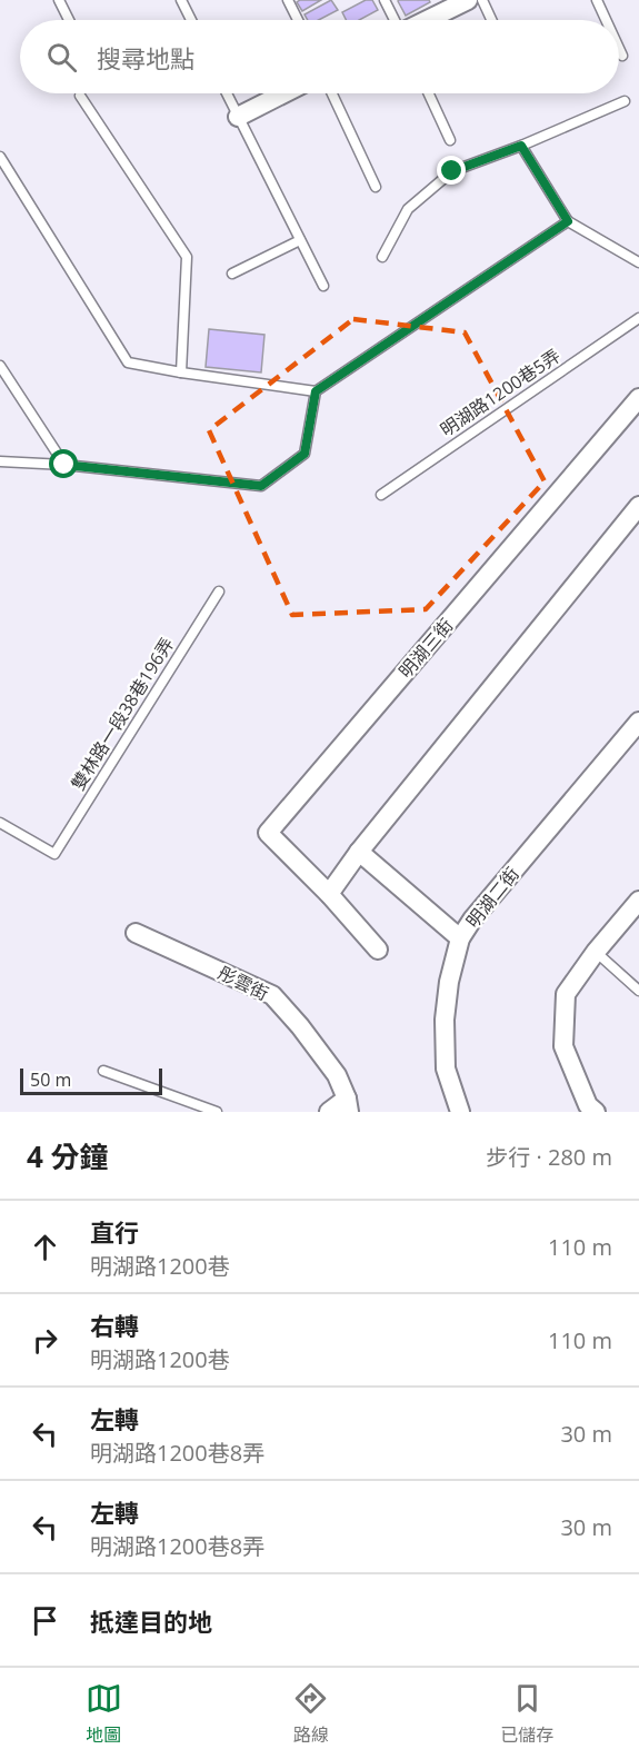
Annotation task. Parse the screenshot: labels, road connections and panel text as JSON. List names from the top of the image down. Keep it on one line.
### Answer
{"streets":{"street":["明湖三街","明湖二街","彤雲街"],"lane":["明湖路1200巷5弄","雙林路一段38巷196弄"]},"scale_bar":"50 m","page":{"search":"搜尋地點","scale":"50 m","heading":["4 分鐘","步行 · 280 m"],"list":[["直行","明湖路1200巷","110 m"],["右轉","明湖路1200巷","110 m"],["左轉","明湖路1200巷8弄","30 m"],["左轉","明湖路1200巷8弄","30 m"],"抵達目的地"],"nav":["地圖","路線","已儲存"]}}
